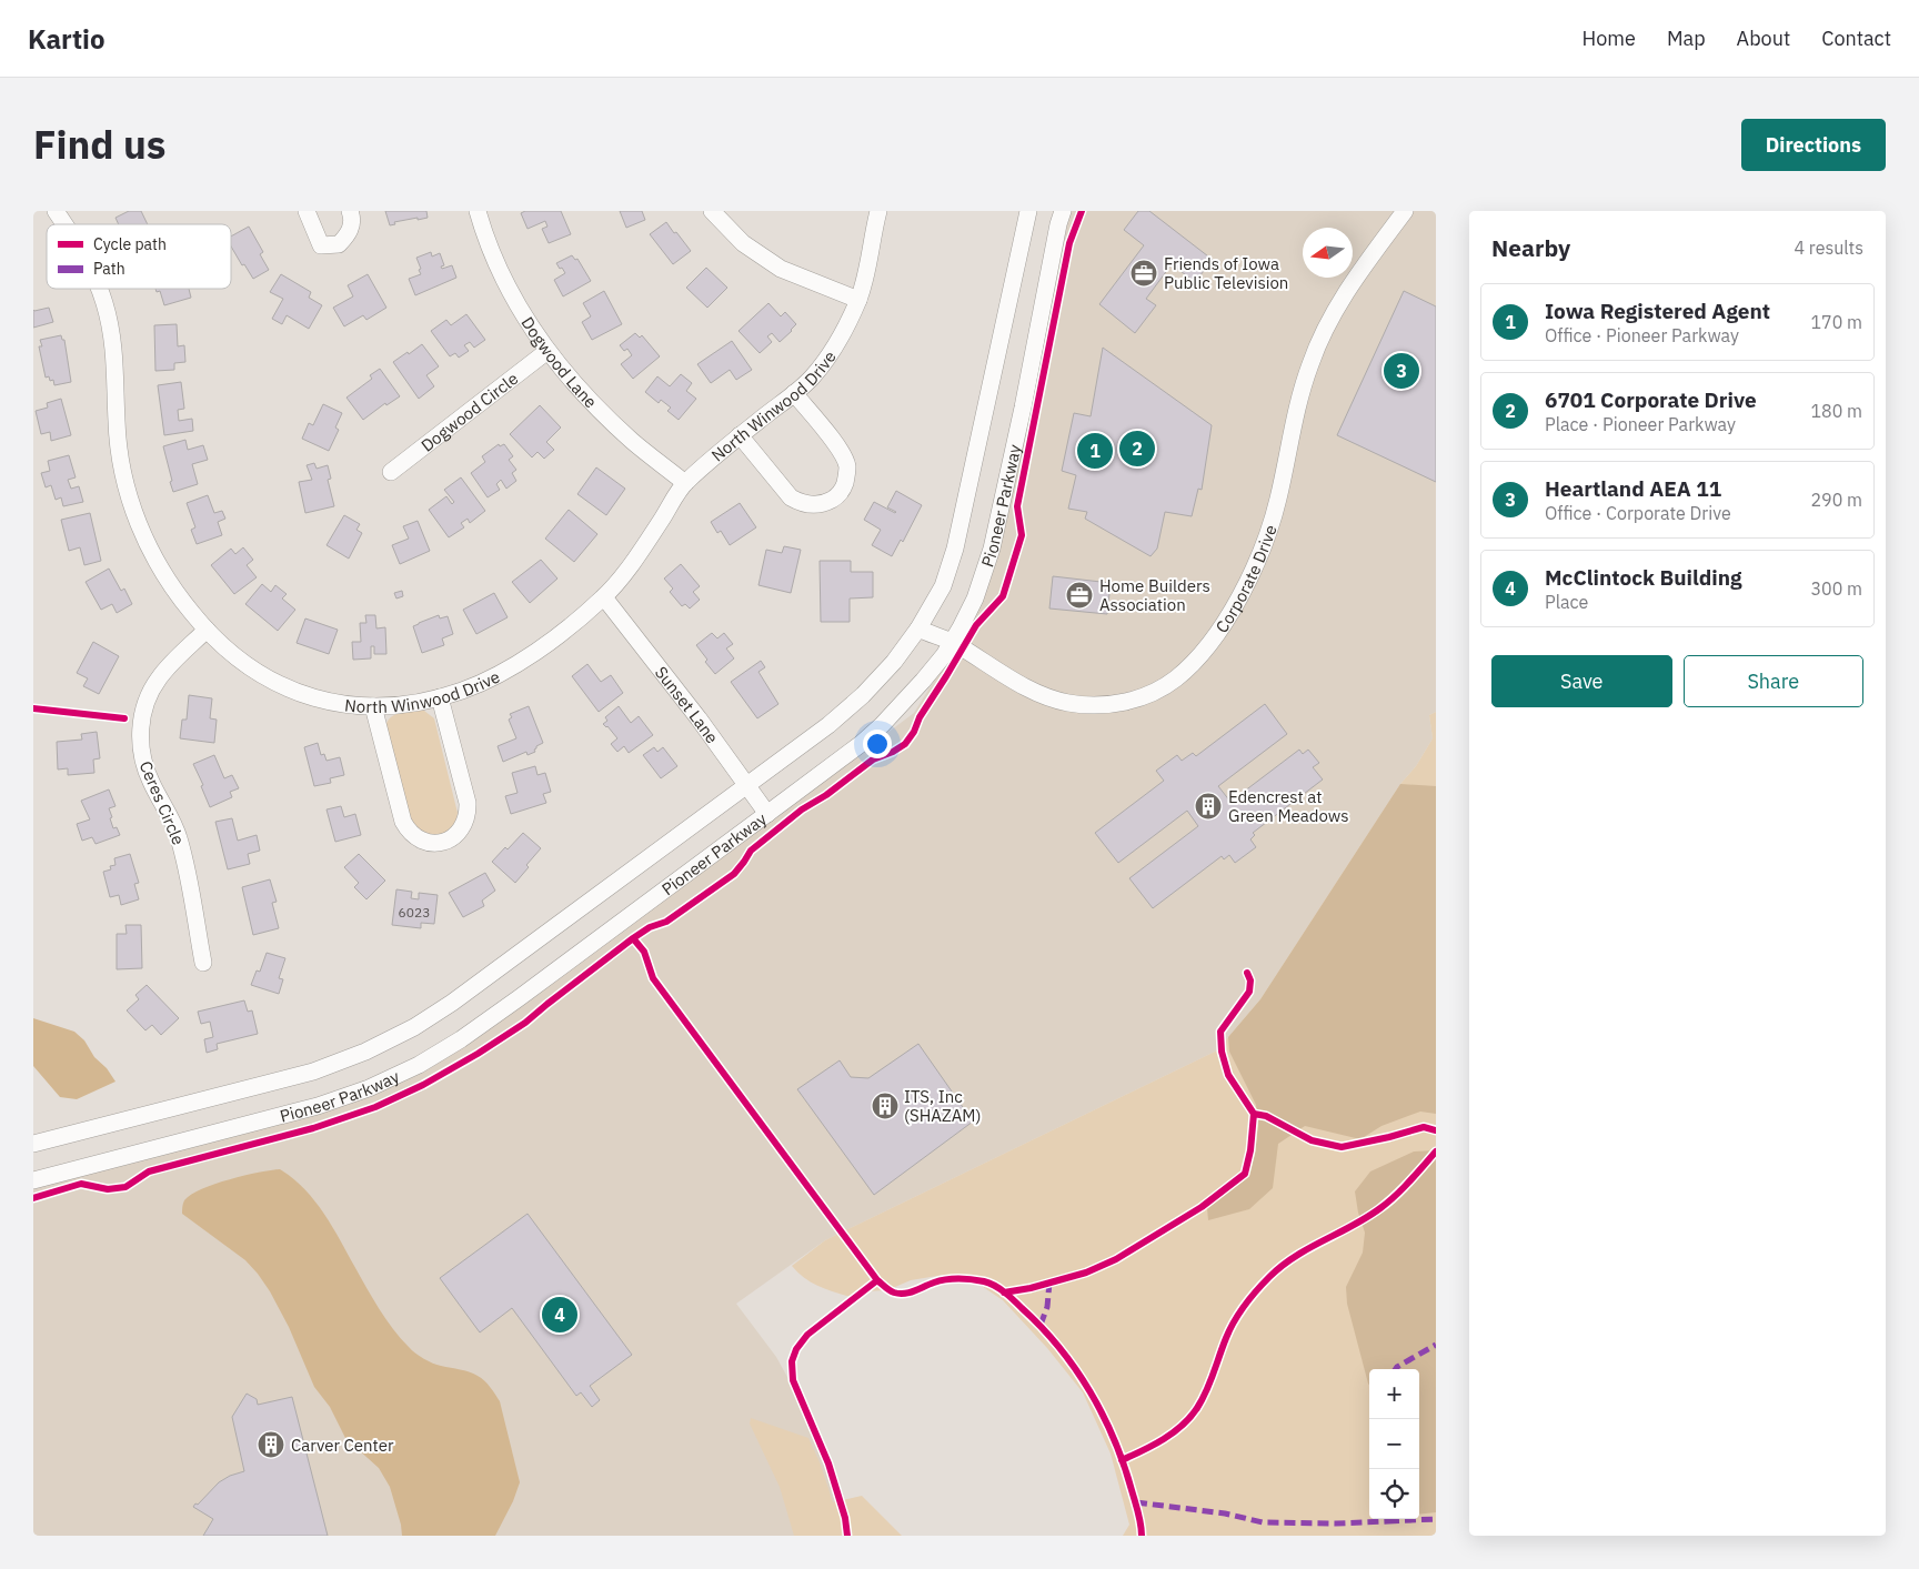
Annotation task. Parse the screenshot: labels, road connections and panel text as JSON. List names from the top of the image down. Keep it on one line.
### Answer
{"streets":{"street":["Dogwood Lane","North Winwood Drive","Dogwood Circle","Pioneer Parkway","Corporate Drive","Sunset Lane","Ceres Circle"]},"crossings":[["Dogwood Lane","North Winwood Drive"],["Dogwood Lane","Dogwood Circle"],["North Winwood Drive","Sunset Lane"],["North Winwood Drive","Ceres Circle"],["Pioneer Parkway","Corporate Drive"],["Pioneer Parkway","Sunset Lane"]],"places":{"office":["Friends of Iowa Public Television","Home Builders Association"],"building":["Edencrest at Green Meadows","ITS, Inc (SHAZAM)","Carver Center"]},"house_numbers":["6023"],"legend":["Cycle path","Path"],"north":"left","page":{"header":"Kartio","nav":["Home","Map","About","Contact"],"title":"Find us","buttons":["Directions",["Save","Share"]],"heading":["Nearby","4 results"],"list":[{"mark":"1","name":"Iowa Registered Agent","note":"Office · Pioneer Parkway","value":"170 m"},{"mark":"2","name":"6701 Corporate Drive","note":"Place · Pioneer Parkway","value":"180 m"},{"mark":"3","name":"Heartland AEA 11","note":"Office · Corporate Drive","value":"290 m"},{"mark":"4","name":"McClintock Building","note":"Place","value":"300 m"}],"pins":["3","2","1","4"],"map_buttons":["+","−"]}}
